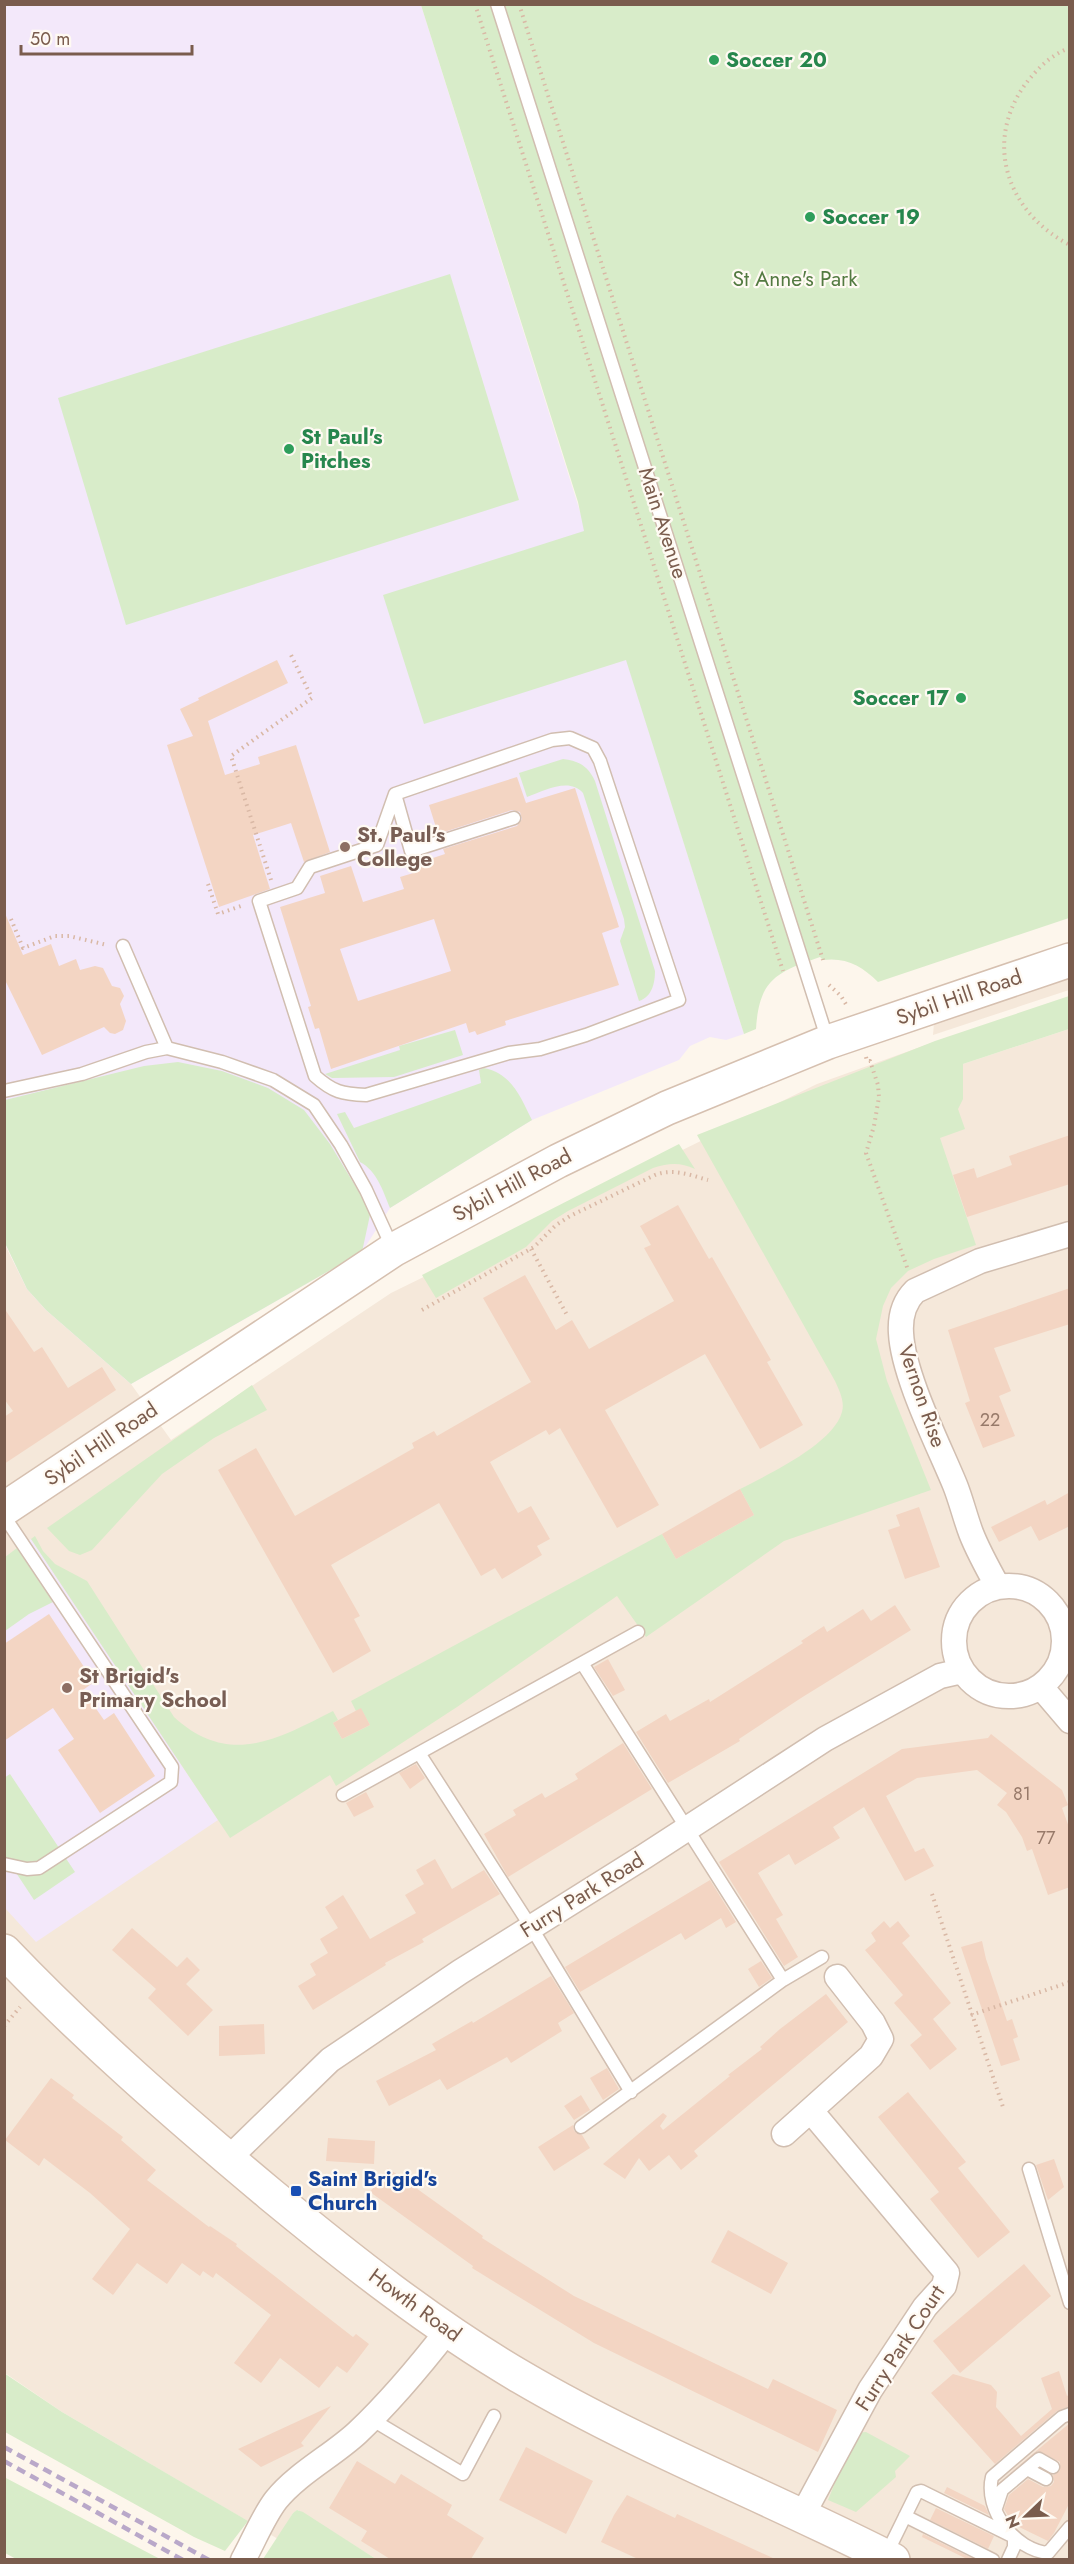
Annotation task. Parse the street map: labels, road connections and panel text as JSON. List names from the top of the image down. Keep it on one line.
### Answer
{"streets":{"main road":["Sybil Hill Road","Howth Road"],"street":["Vernon Rise","Furry Park Road","Furry Park Court"],"lane":["Main Avenue"]},"crossings":[["Main Avenue","Sybil Hill Road"],["Vernon Rise","Furry Park Road"],["Furry Park Road","Howth Road"],["Howth Road","Furry Park Court"]],"parks":["St Anne's Park"],"places":{"other":["Soccer 20","Soccer 19","St Paul's Pitches","Soccer 17","St. Paul's College","St Brigid's Primary School"],"transit":["Saint Brigid's Church"]},"house_numbers":["22","81","77"],"scale_bar":"50 m","north":"bottom left"}
